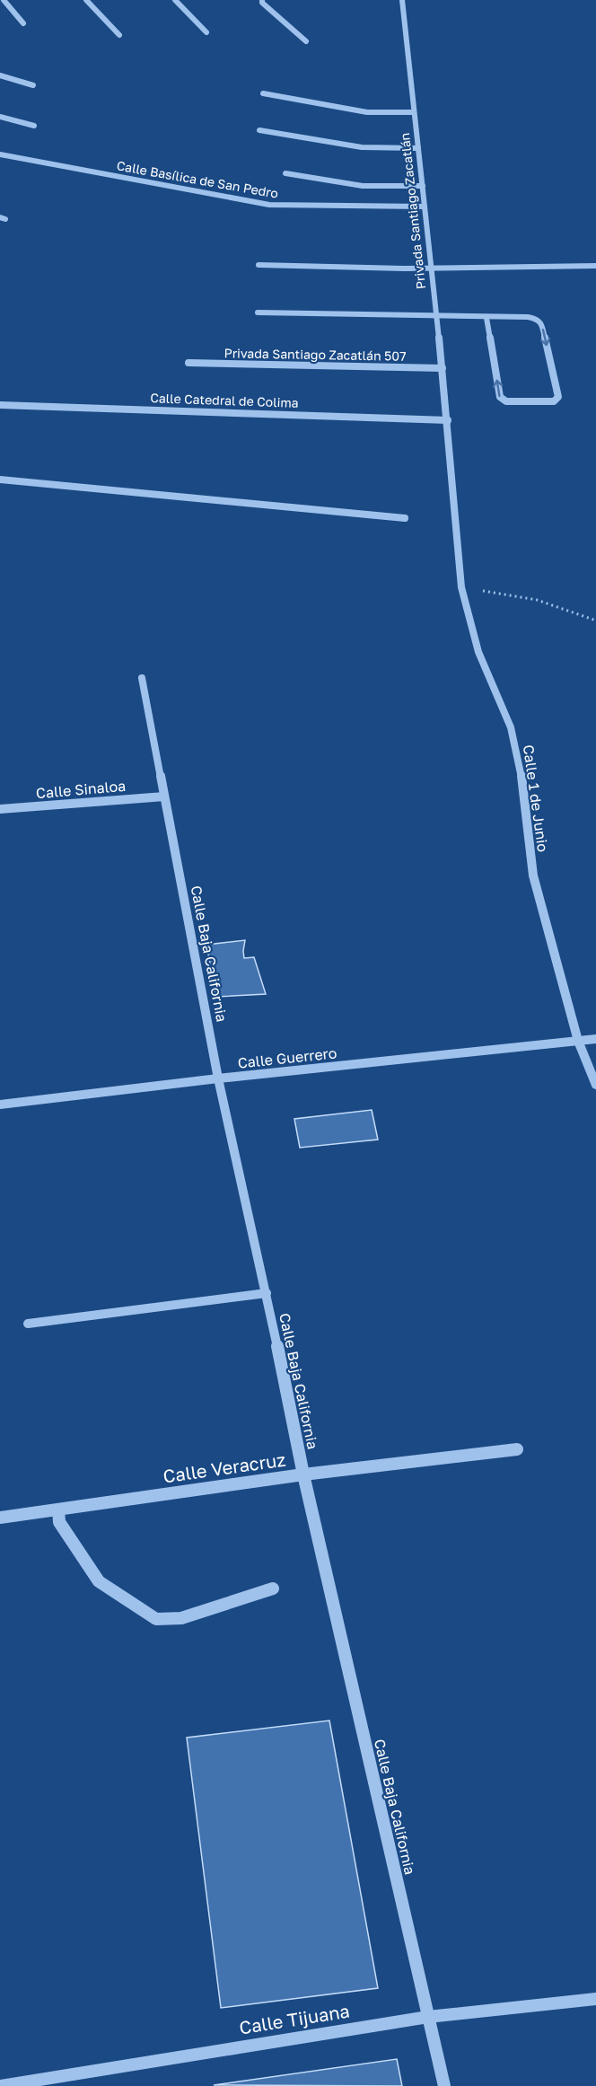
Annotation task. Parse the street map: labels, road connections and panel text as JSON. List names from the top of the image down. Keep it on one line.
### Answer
{"streets":{"street":["Calle Basílica de San Pedro","Privada Santiago Zacatlán","Privada Santiago Zacatlán 507","Calle Catedral de Colima","Calle Sinaloa","Calle 1 de Junio","Calle Baja California","Calle Guerrero","Calle Veracruz","Calle Tijuana"]},"crossings":[["Calle Basílica de San Pedro","Privada Santiago Zacatlán"],["Privada Santiago Zacatlán","Privada Santiago Zacatlán 507"],["Privada Santiago Zacatlán","Calle Catedral de Colima"],["Privada Santiago Zacatlán","Calle 1 de Junio"],["Calle Catedral de Colima","Calle 1 de Junio"],["Calle Sinaloa","Calle Baja California"],["Calle 1 de Junio","Calle Guerrero"],["Calle Baja California","Calle Guerrero"],["Calle Baja California","Calle Veracruz"],["Calle Baja California","Calle Tijuana"]]}
